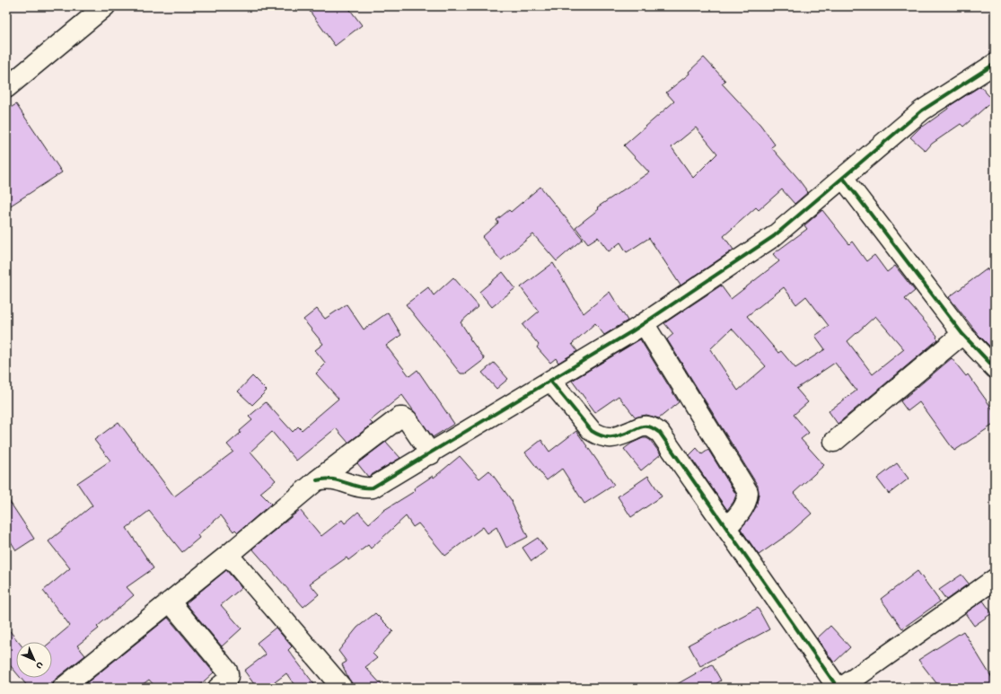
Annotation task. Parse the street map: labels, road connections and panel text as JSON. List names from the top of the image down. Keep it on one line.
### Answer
{"north":"bottom right"}
